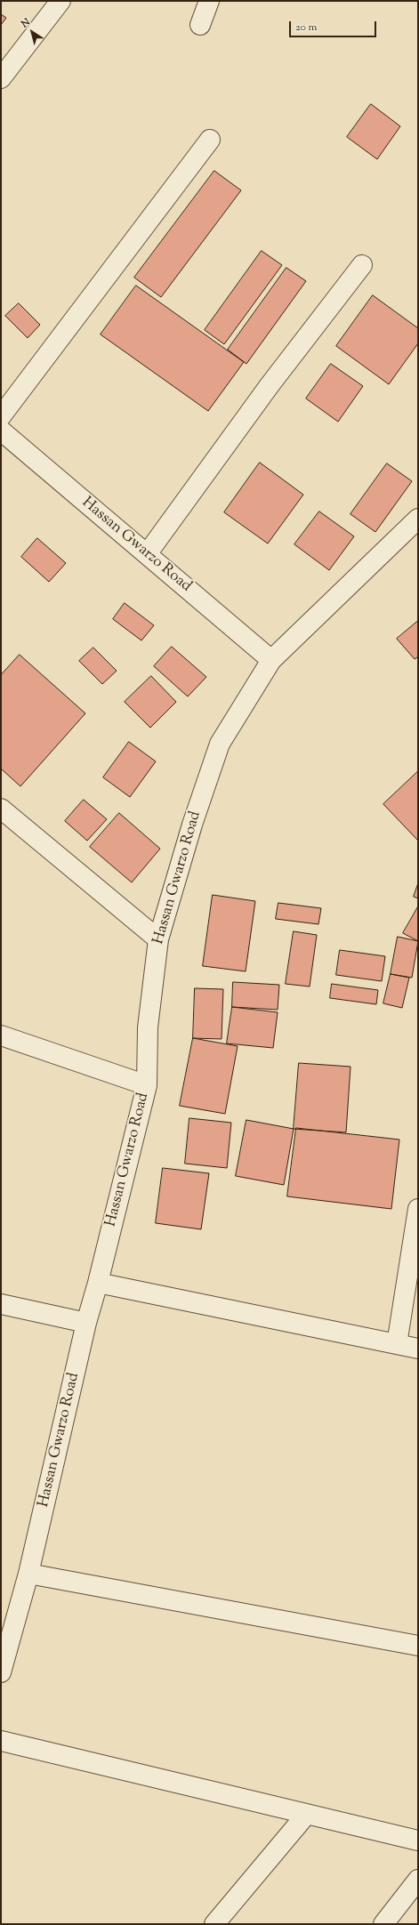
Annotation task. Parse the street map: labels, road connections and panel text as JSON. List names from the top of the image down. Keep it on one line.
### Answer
{"streets":{"street":["Hassan Gwarzo Road"]},"scale_bar":"20 m","north":"top left"}
